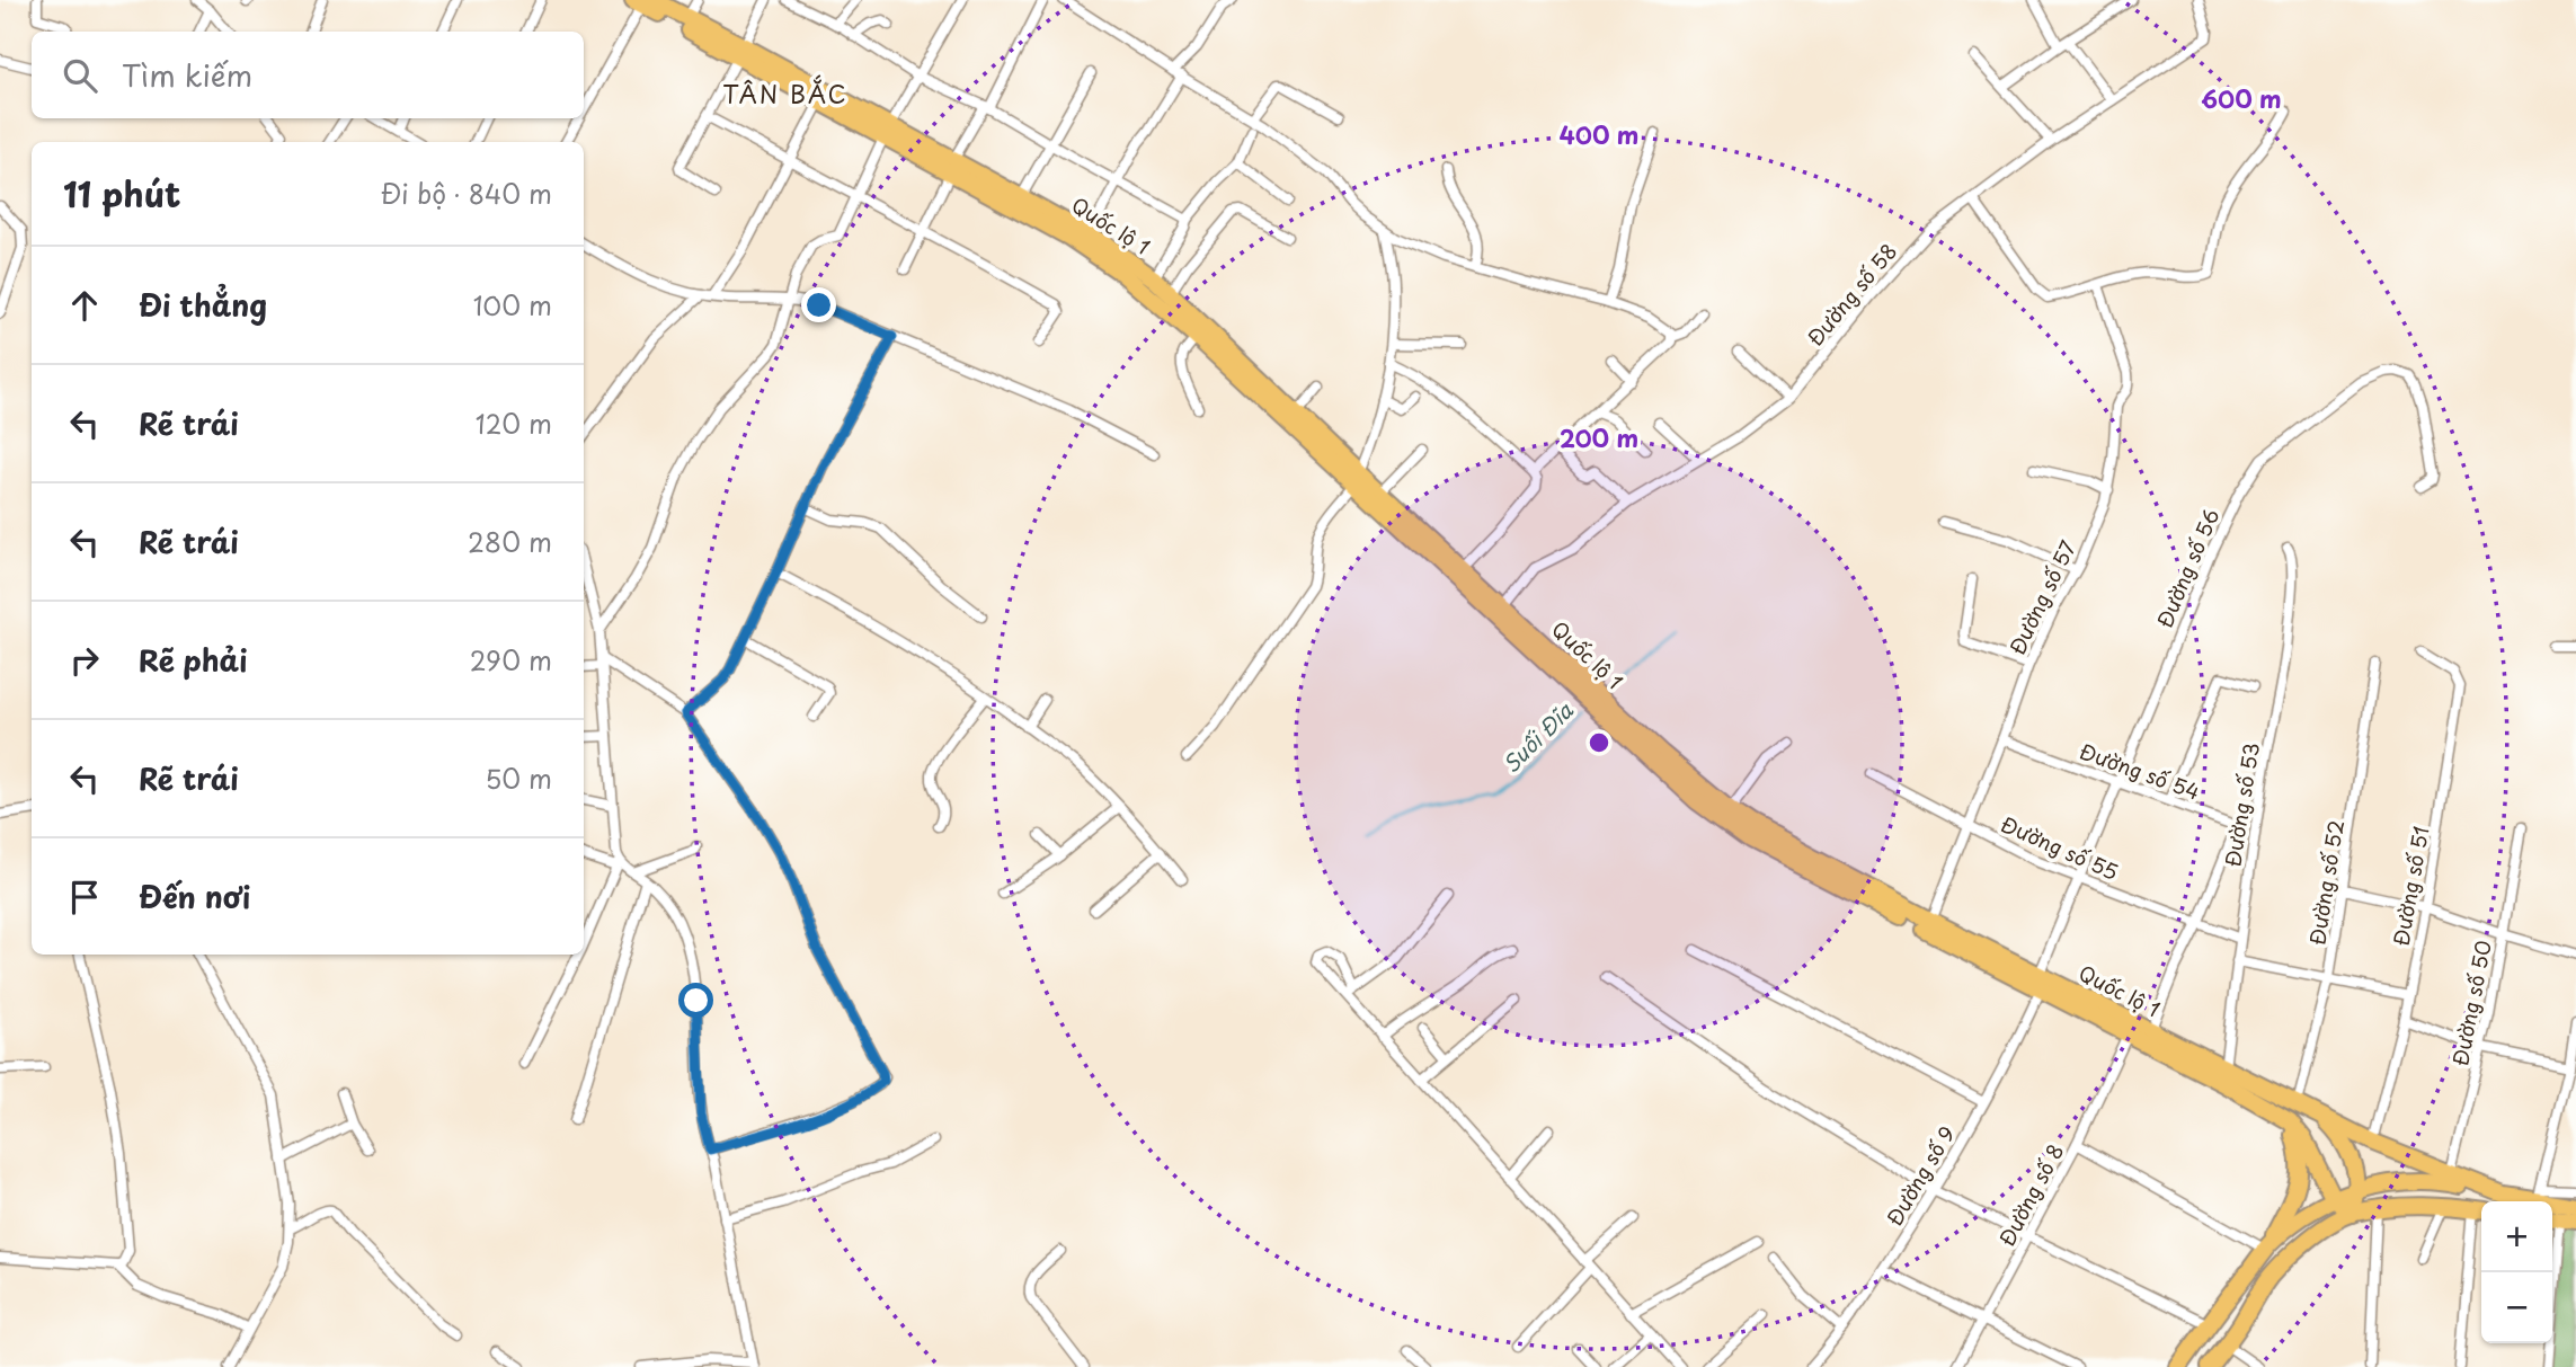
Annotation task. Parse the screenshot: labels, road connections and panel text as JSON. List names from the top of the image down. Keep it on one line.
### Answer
{"streets":{"highway":["Quốc lộ 1"],"street":["Đường số 58","Đường số 56","Đường số 57","Đường số 54","Đường số 53","Đường số 55","Đường số 52","Đường số 51","Đường số 50","Đường số 9","Đường số 8"]},"crossings":[["Quốc lộ 1","Đường số 58"],["Quốc lộ 1","Đường số 56"],["Quốc lộ 1","Đường số 57"],["Quốc lộ 1","Đường số 54"],["Quốc lộ 1","Đường số 53"],["Quốc lộ 1","Đường số 52"],["Quốc lộ 1","Đường số 51"],["Quốc lộ 1","Đường số 50"],["Quốc lộ 1","Đường số 9"],["Quốc lộ 1","Đường số 8"],["Đường số 56","Đường số 54"],["Đường số 56","Đường số 55"],["Đường số 56","Đường số 9"],["Đường số 57","Đường số 54"],["Đường số 57","Đường số 55"],["Đường số 54","Đường số 55"],["Đường số 53","Đường số 55"]],"districts":["TÂN BẮC"],"water":["Suối Đĩa"],"page":{"search":"Tìm kiếm","heading":["11 phút","Đi bộ · 840 m"],"list":[["Đi thẳng","100 m"],["Rẽ trái","120 m"],["Rẽ trái","280 m"],["Rẽ phải","290 m"],["Rẽ trái","50 m"],"Đến nơi"],"map_buttons":["+","−"]},"rings":["600 m","400 m","200 m"]}
